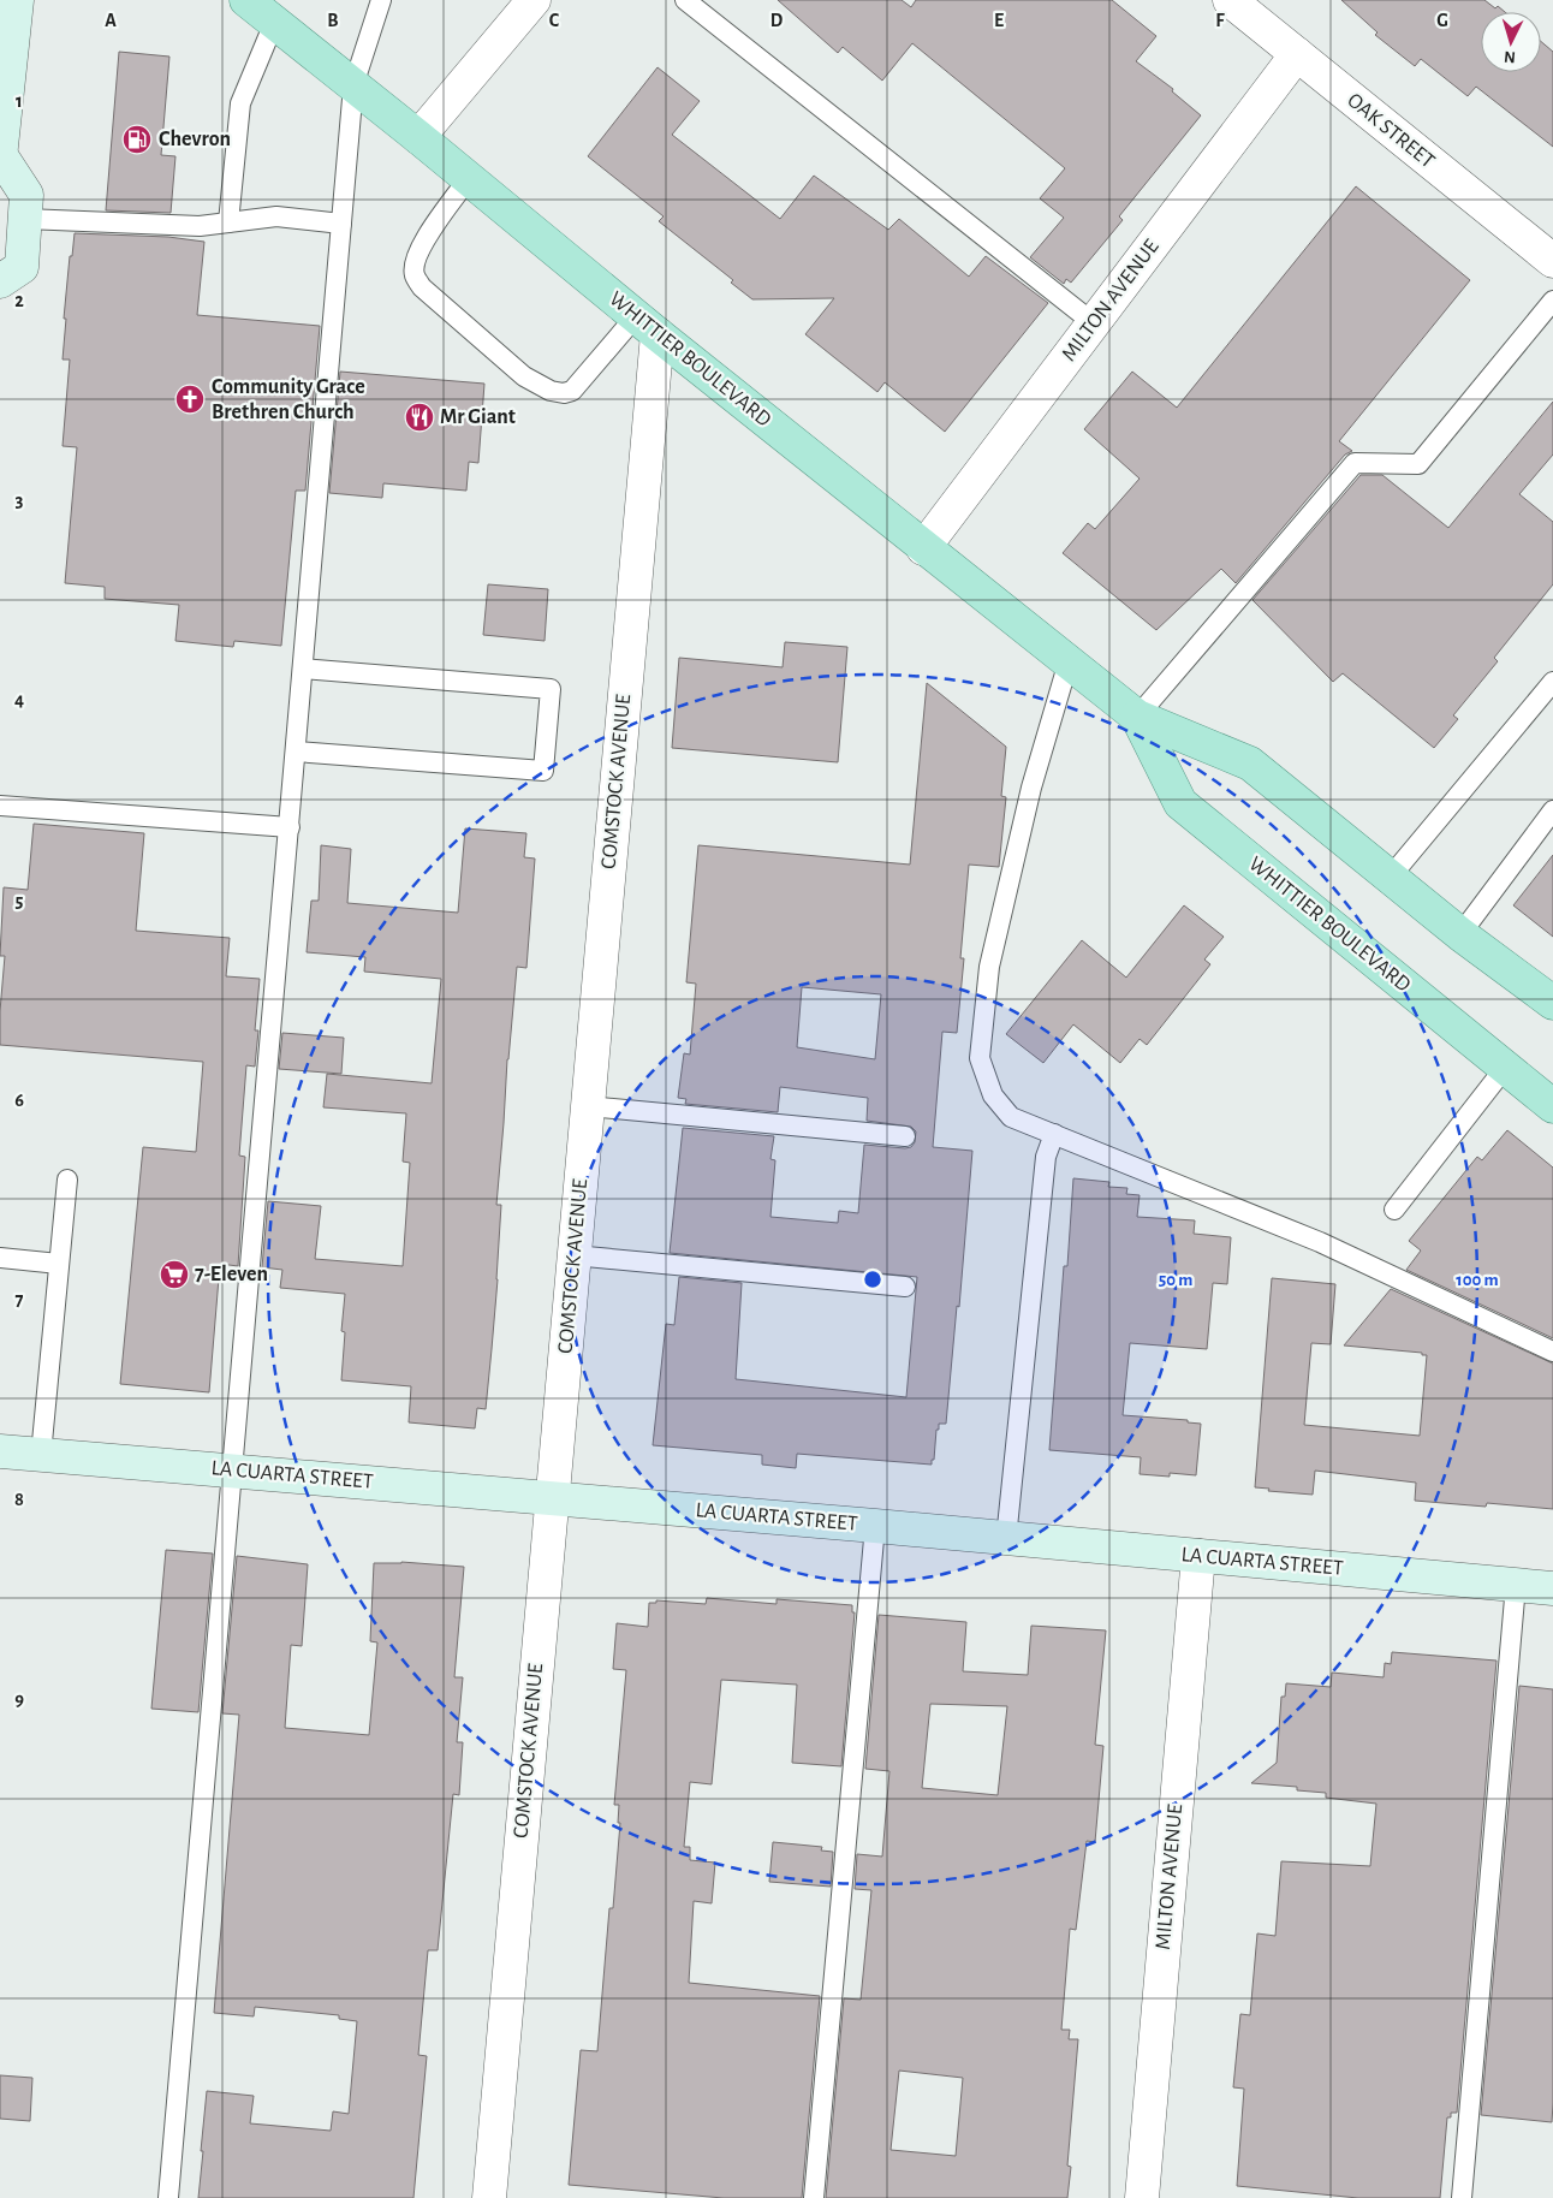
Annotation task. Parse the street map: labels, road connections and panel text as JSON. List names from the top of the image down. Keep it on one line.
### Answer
{"streets":{"main road":["WHITTIER BOULEVARD"],"street":["OAK STREET","MILTON AVENUE","COMSTOCK AVENUE","LA CUARTA STREET"]},"crossings":[["OAK STREET","MILTON AVENUE"],["MILTON AVENUE","WHITTIER BOULEVARD"],["MILTON AVENUE","LA CUARTA STREET"],["WHITTIER BOULEVARD","COMSTOCK AVENUE"],["COMSTOCK AVENUE","LA CUARTA STREET"]],"places":{"fuel station":["Chevron"],"church":["Community Grace Brethren Church"],"restaurant":["Mr Giant"],"supermarket":["7-Eleven"]},"north":"bottom","grid":{"columns":["A","B","C","D","E","F","G"],"rows":["1","2","3","4","5","6","7","8","9"]},"rings":["50 m","100 m"]}
